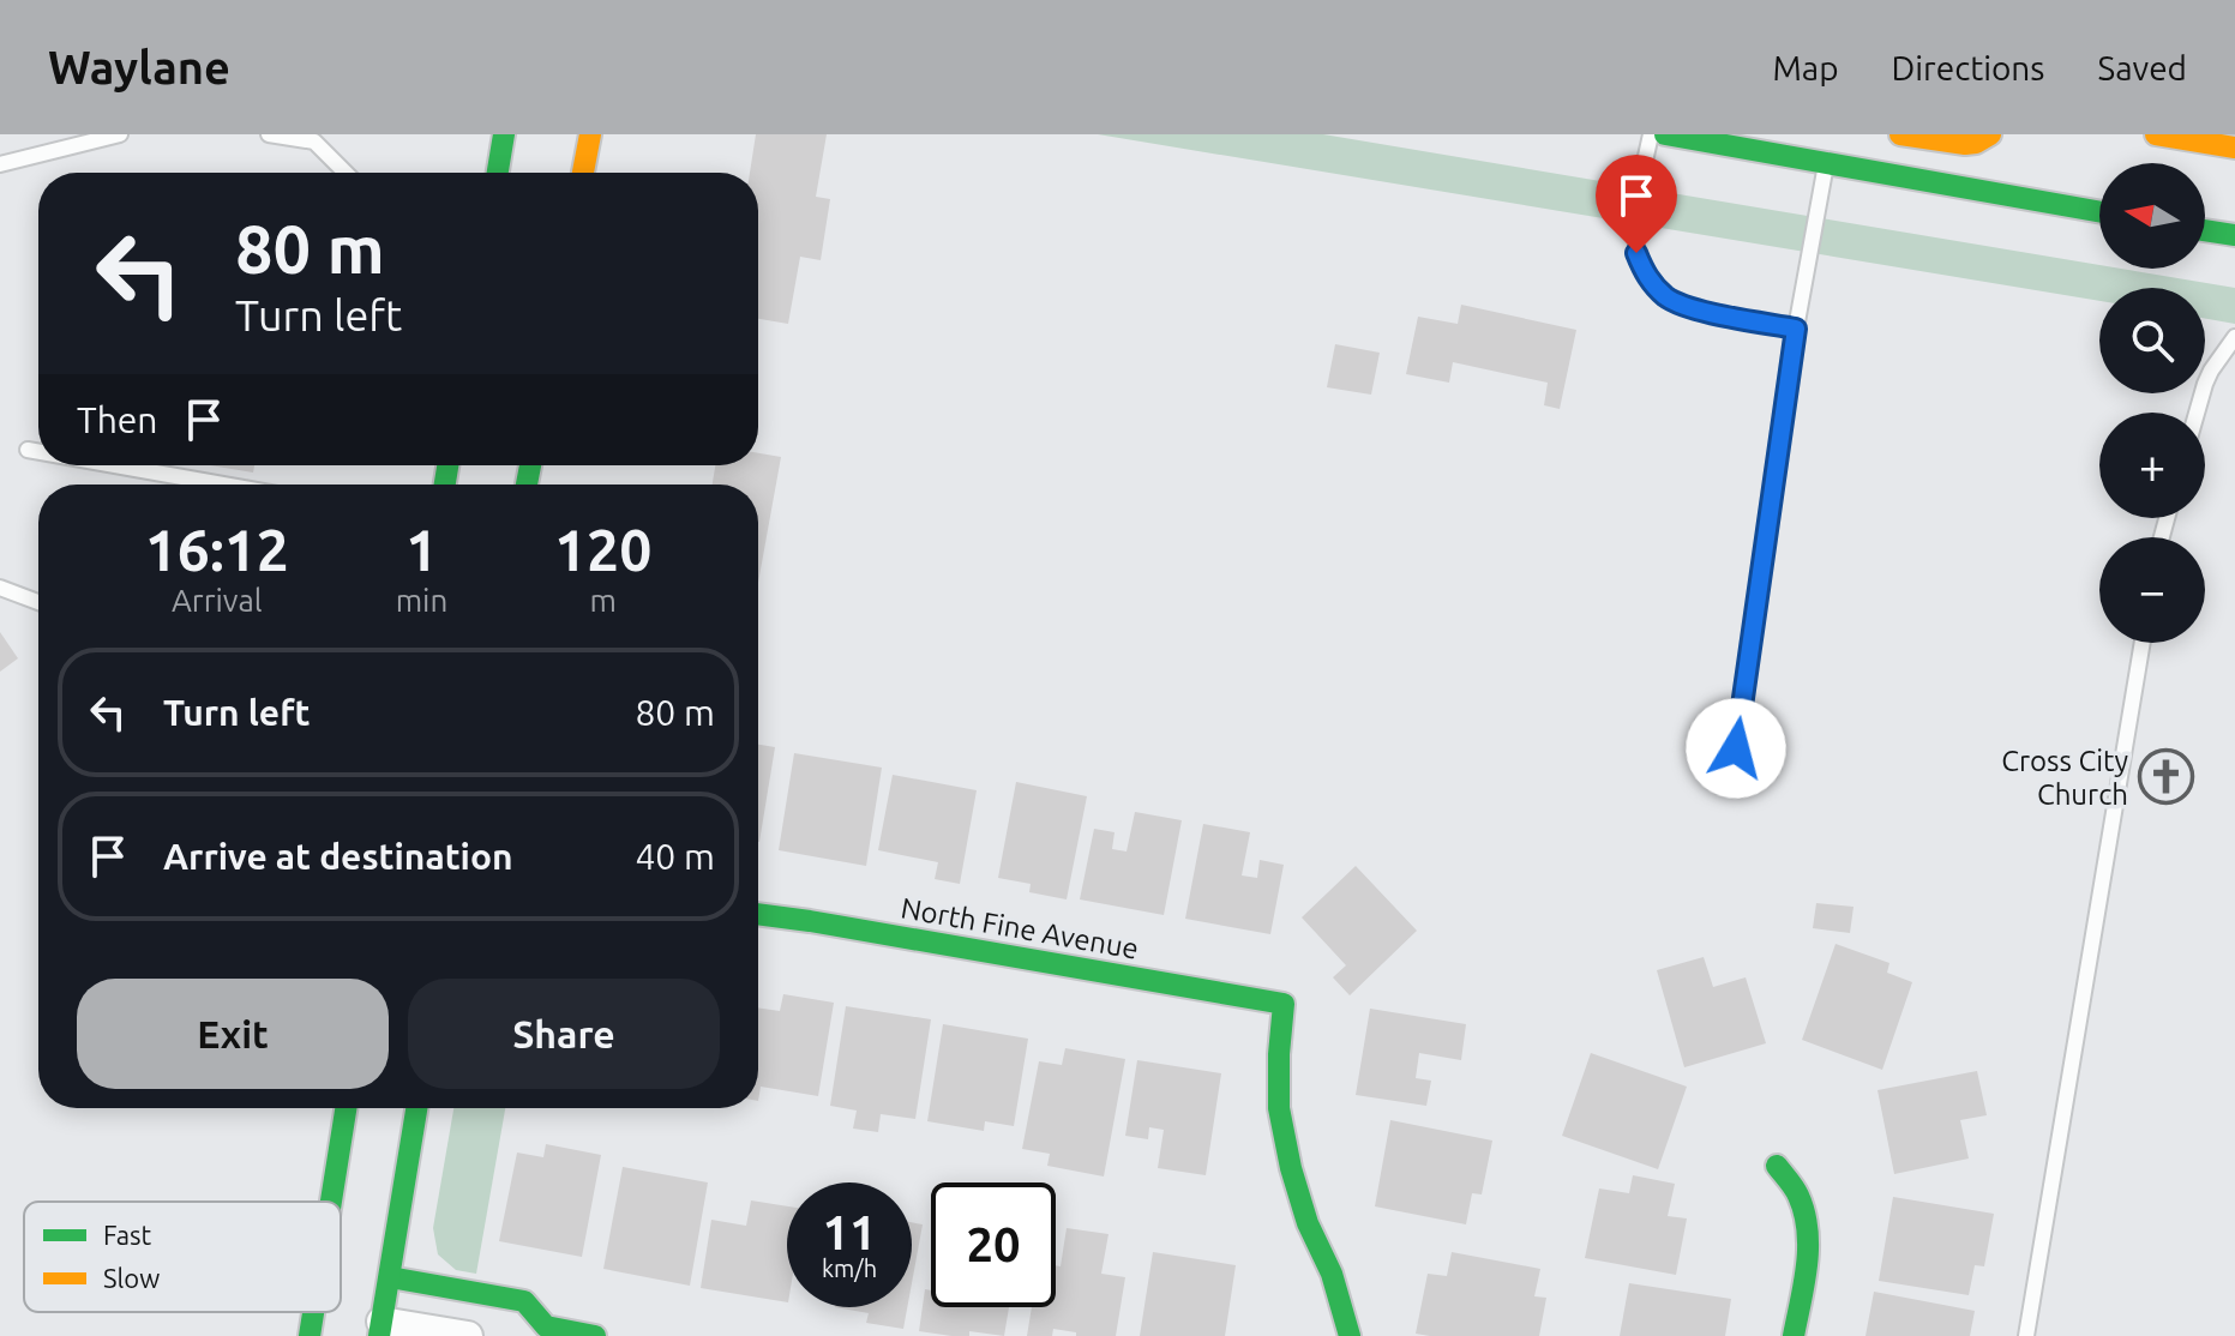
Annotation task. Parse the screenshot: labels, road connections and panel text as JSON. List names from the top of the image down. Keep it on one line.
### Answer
{"streets":{"main road":["North Fine Avenue"]},"places":{"church":["Cross City Church"]},"legend":["Fast","Slow"],"north":"left","page":{"header":"Waylane","nav":["Map","Directions","Saved"],"map_buttons":["+","−"],"turn":["80 m","Turn left"],"then":"Then","eta":["16:12","Arrival","1","min","120","m"],"list":[{"name":"Turn left","value":"80 m"},{"name":"Arrive at destination","value":"40 m"}],"buttons":["Exit","Share"],"speed":"11 km/h","limit":"20"}}
